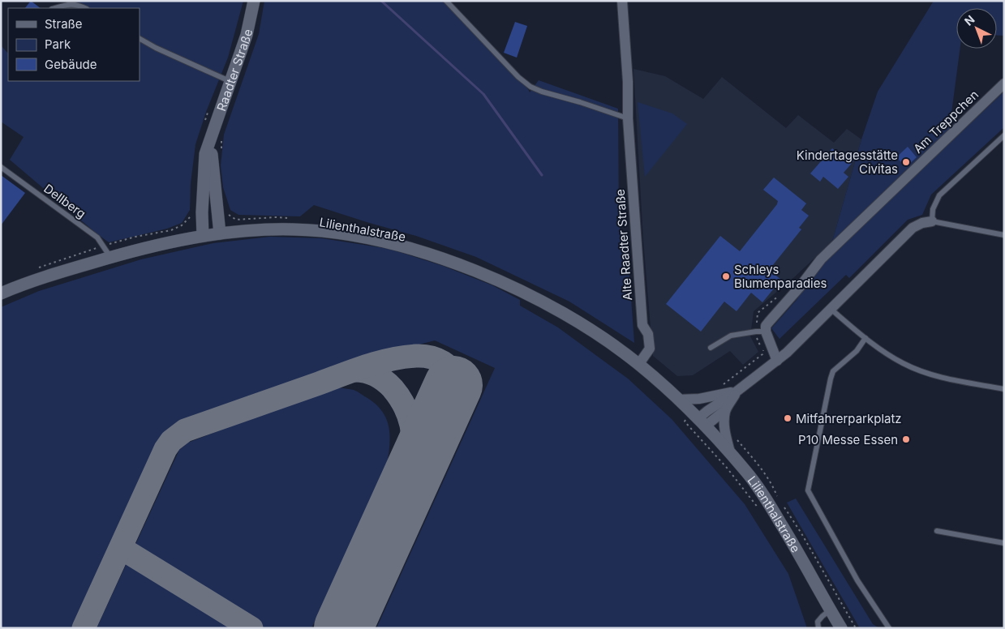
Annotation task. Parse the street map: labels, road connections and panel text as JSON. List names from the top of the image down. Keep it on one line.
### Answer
{"streets":{"main road":["Raadter Straße","Lilienthalstraße"],"street":["Am Treppchen","Alte Raadter Straße"],"lane":["Dellberg"]},"crossings":[["Raadter Straße","Lilienthalstraße"],["Dellberg","Lilienthalstraße"],["Lilienthalstraße","Alte Raadter Straße"]],"places":["Kindertagesstätte Civitas","Schleys Blumenparadies","Mitfahrerparkplatz","P10 Messe Essen"],"legend":["Straße","Park","Gebäude"],"north":"top left"}
